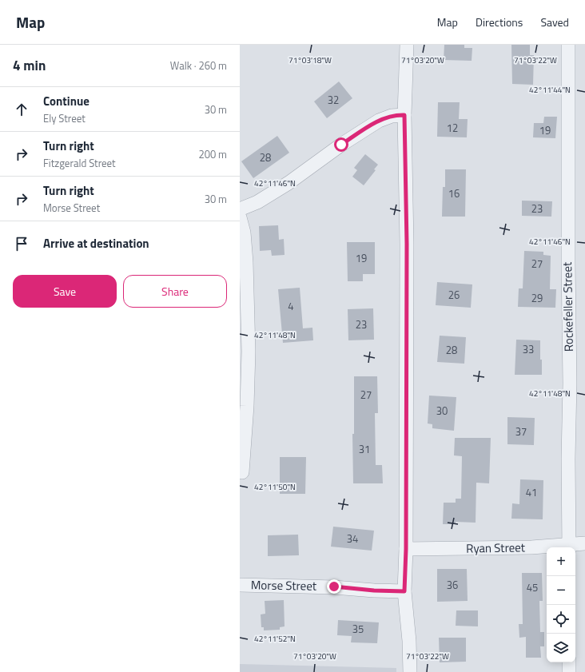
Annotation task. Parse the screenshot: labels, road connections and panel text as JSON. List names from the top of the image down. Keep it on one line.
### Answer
{"streets":{"street":["Rockefeller Street","Ryan Street","Morse Street"]},"crossings":[["Rockefeller Street","Ryan Street"]],"house_numbers":["32","12","19","28","16","23","19","27","26","29","4","23","33","28","27","30","37","31","41","34","36","45","35"],"page":{"header":"Map","nav":["Map","Directions","Saved"],"heading":["4 min","Walk · 260 m"],"list":[["Continue","Ely Street","30 m"],["Turn right","Fitzgerald Street","200 m"],["Turn right","Morse Street","30 m"],"Arrive at destination"],"buttons":["Save","Share"],"map_buttons":["+","−"]},"coordinates":["71°03'18\"W","71°03'20\"W","71°03'22\"W","42°11'44\"N","42°11'46\"N","42°11'48\"N","42°11'50\"N","42°11'52\"N"]}
